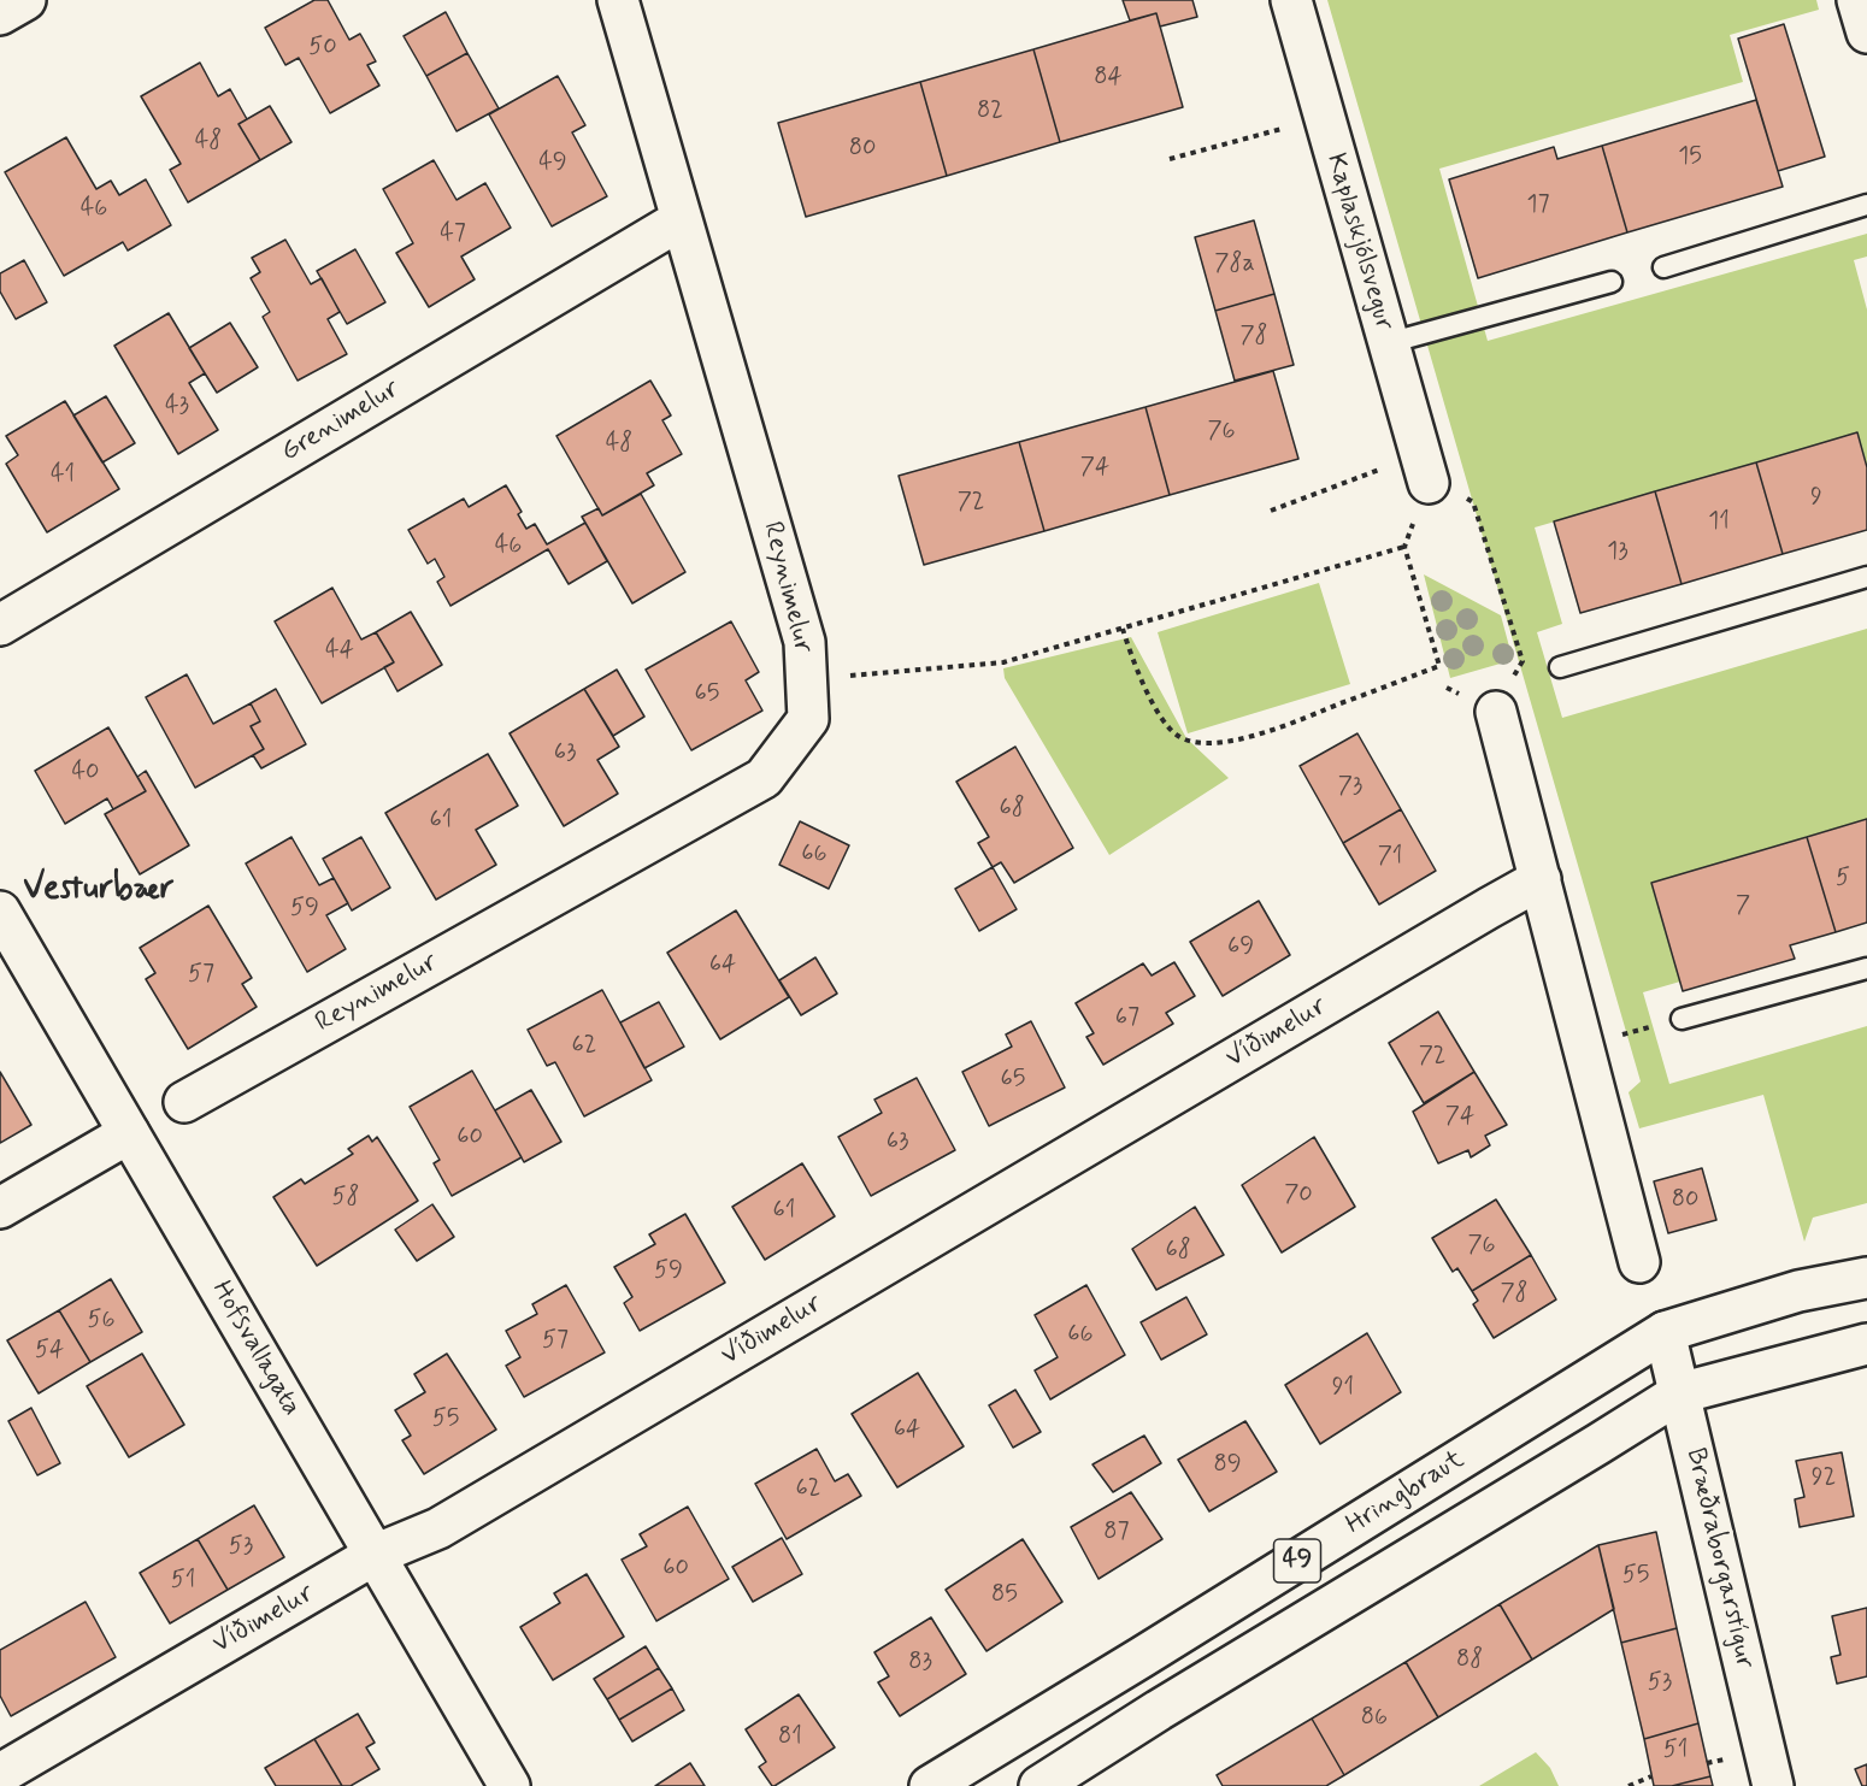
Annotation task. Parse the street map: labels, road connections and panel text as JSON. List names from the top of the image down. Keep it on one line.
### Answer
{"streets":{"street":["Kaplaskjólsvegur","Grenimelur","Reynimelur","Víðimelur","Hofsvallagata","Hringbraut","Bræðraborgarstígur","49"]},"crossings":[["Grenimelur","Reynimelur"],["Víðimelur","Hofsvallagata"],["Hringbraut","Bræðraborgarstígur"],["Bræðraborgarstígur","49"]],"districts":["Vesturbær"],"house_numbers":["50","84","82","48","80","15","49","17","46","47","78a","78","43","76","48","74","41","9","72","11","46","13","44","65","63","40","73","68","61","66","71","5","7","59","69","64","57","67","62","72","65","74","60","63","70","58","80","61","76","68","59","78","56","66","57","54","91","55","64","89","92","62","87","53","60","55","51","85","88","83","53","86","81","51"]}
